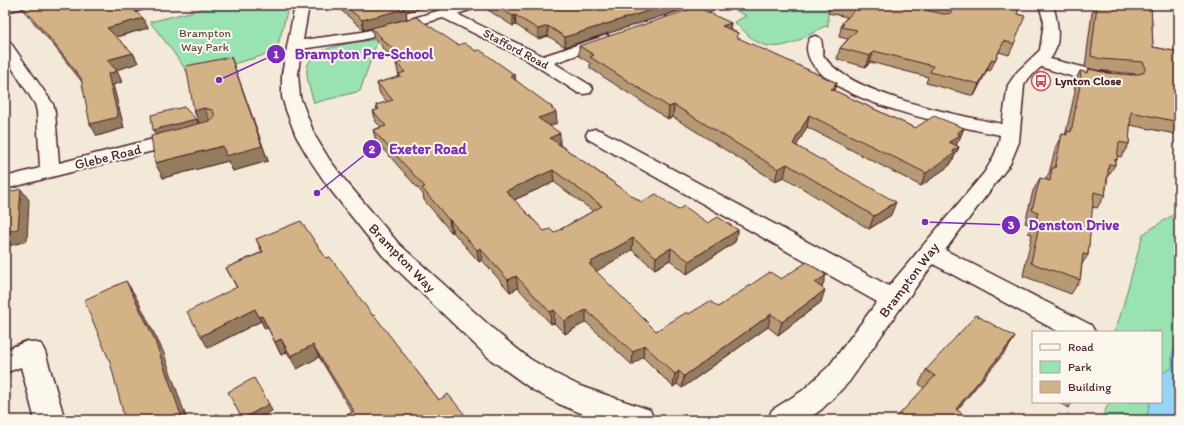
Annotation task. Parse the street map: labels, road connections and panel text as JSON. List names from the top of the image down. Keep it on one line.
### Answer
{"streets":{"street":["Stafford Road","Glebe Road","Brampton Way"]},"parks":["Brampton Way Park"],"places":{"other":["Brampton Pre-School","Exeter Road","Denston Drive"],"bus stop":["Lynton Close"]},"legend":["Road","Park","Building"]}
